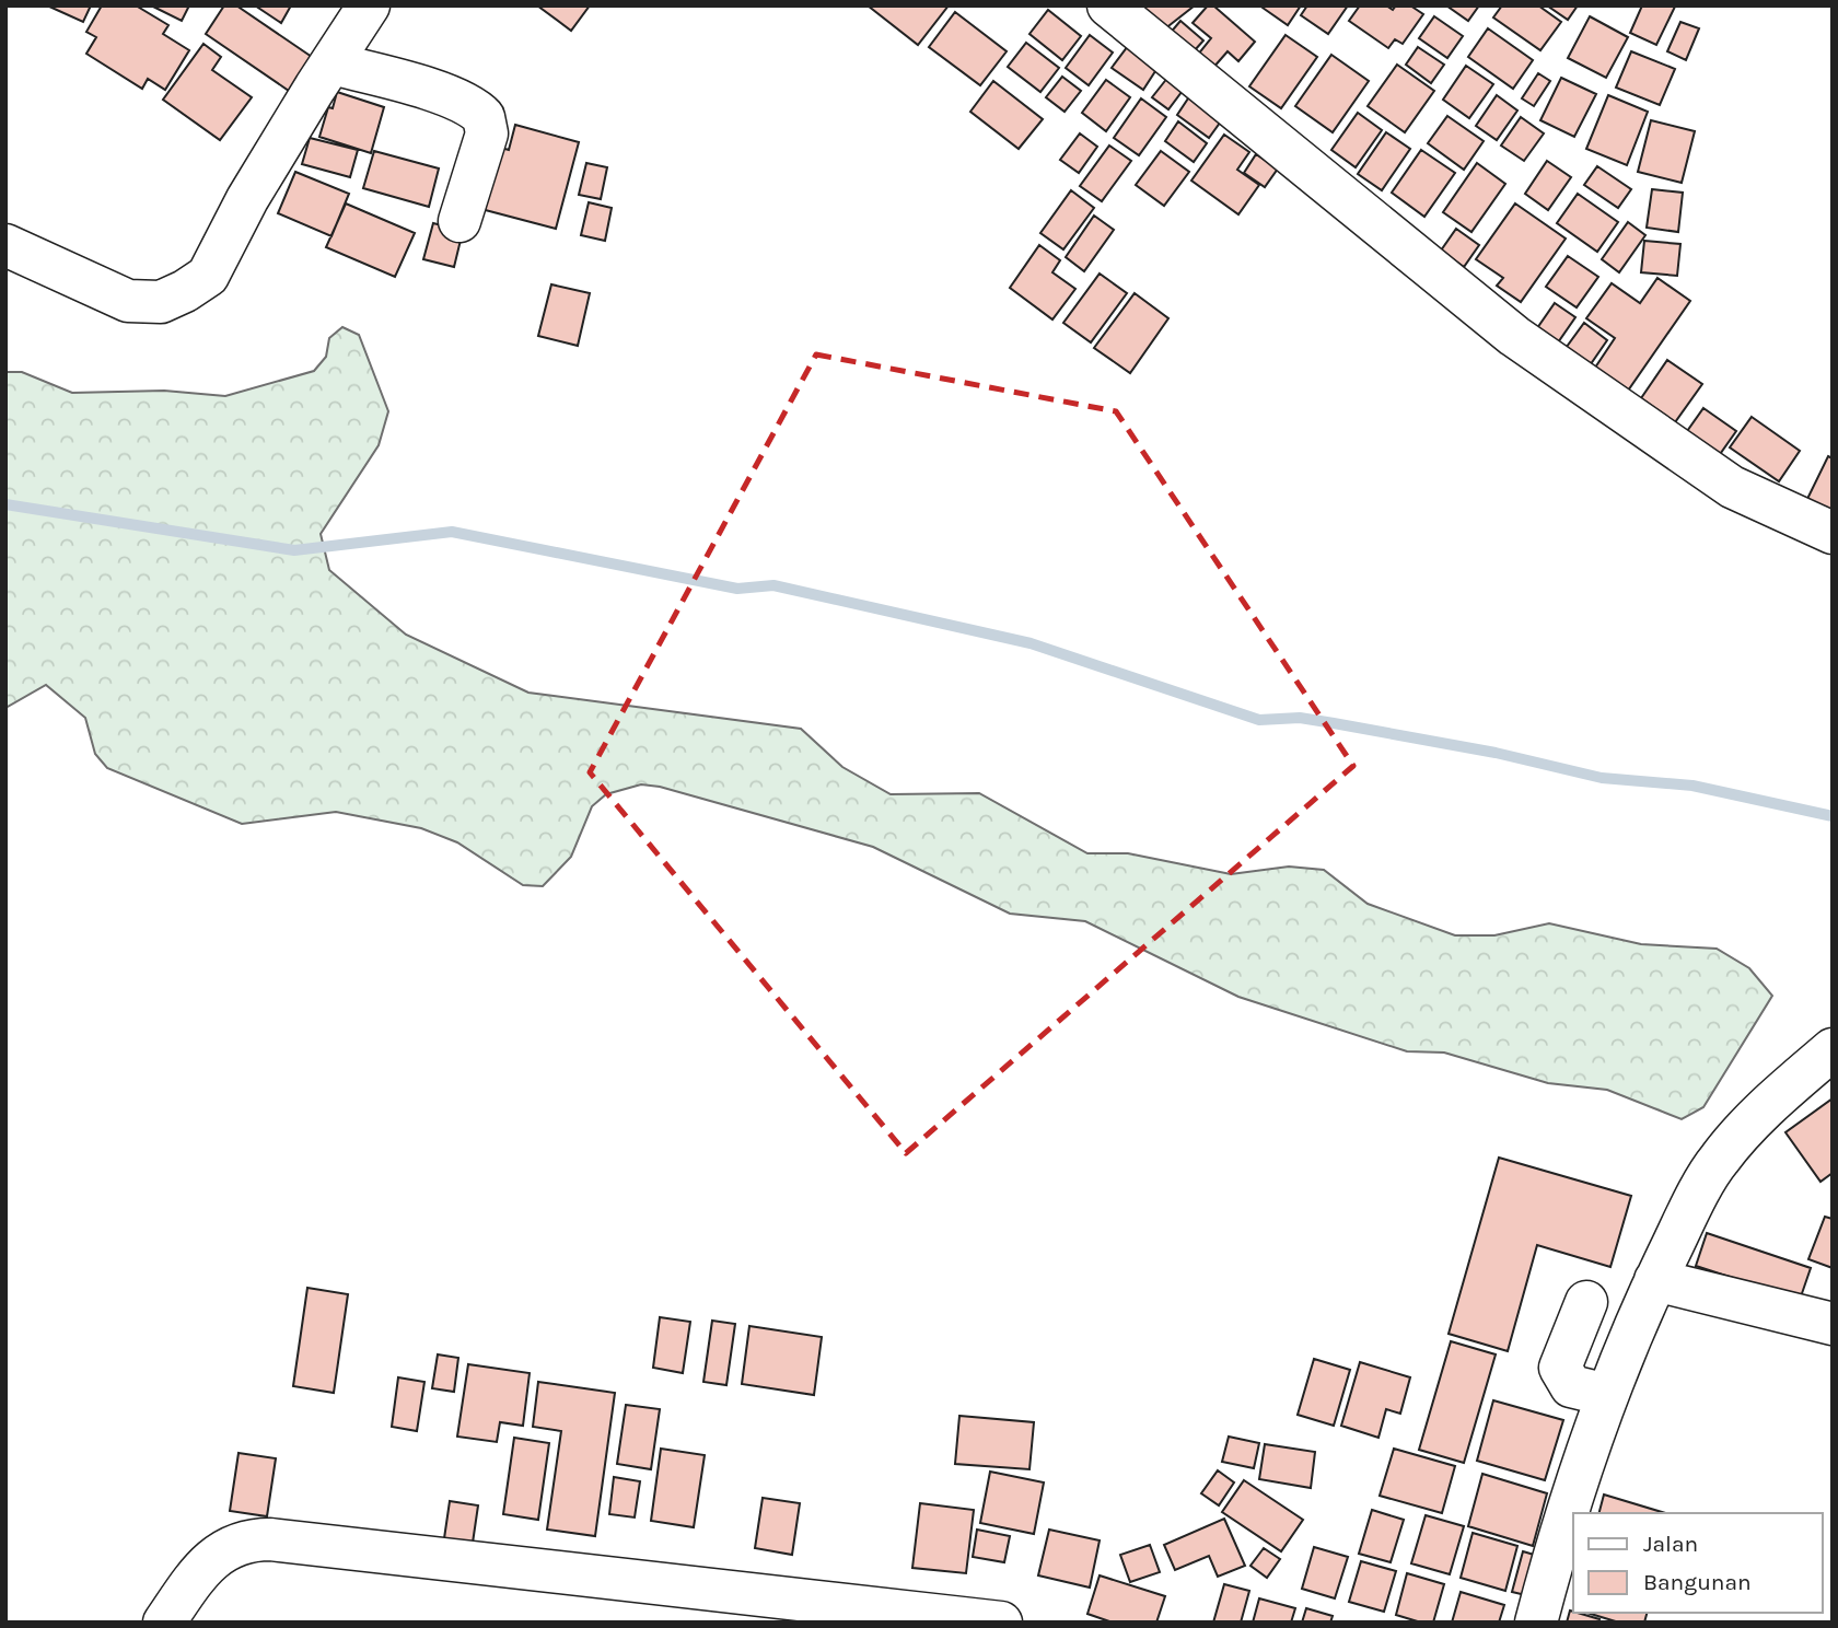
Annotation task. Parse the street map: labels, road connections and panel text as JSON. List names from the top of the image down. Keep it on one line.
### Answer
{"legend":["Jalan","Bangunan"]}
